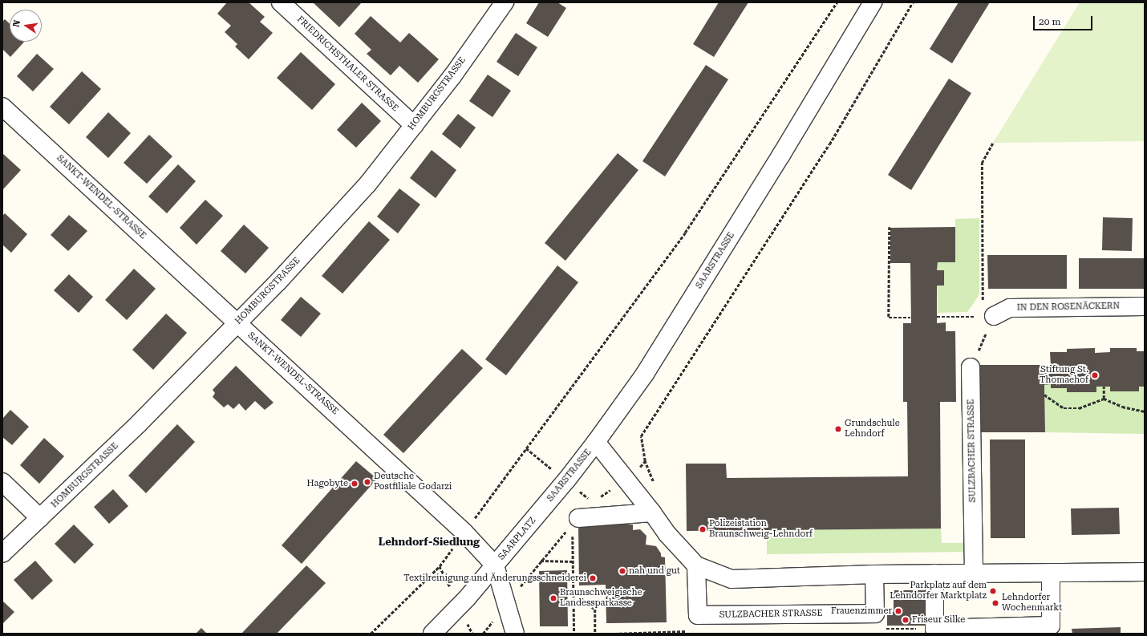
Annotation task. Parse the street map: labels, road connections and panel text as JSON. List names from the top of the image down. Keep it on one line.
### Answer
{"streets":{"street":["FRIEDRICHSTHALER STRASSE","HOMBURGSTRASSE","SANKT-WENDEL-STRASSE","SAARSTRASSE","IN DEN ROSENÄCKERN","SULZBACHER STRASSE","SAARPLATZ"]},"crossings":[["FRIEDRICHSTHALER STRASSE","HOMBURGSTRASSE"],["HOMBURGSTRASSE","SANKT-WENDEL-STRASSE"],["SANKT-WENDEL-STRASSE","SAARPLATZ"],["SAARSTRASSE","SAARPLATZ"]],"districts":["Lehndorf-Siedlung"],"places":["Stiftung St. Thomaehof","Grundschule Lehndorf","Deutsche Postfiliale Godarzi","Hagobyte","Polizeistation Braunschweig-Lehndorf","nah und gut","Textilreinigung und Änderungsschneiderei","Parkplatz auf dem Lehndorfer Marktplatz","Braunschweigische Landessparkasse","Lehndorfer Wochenmarkt","Frauenzimmer","Friseur Silke"],"scale_bar":"20 m","north":"left"}
